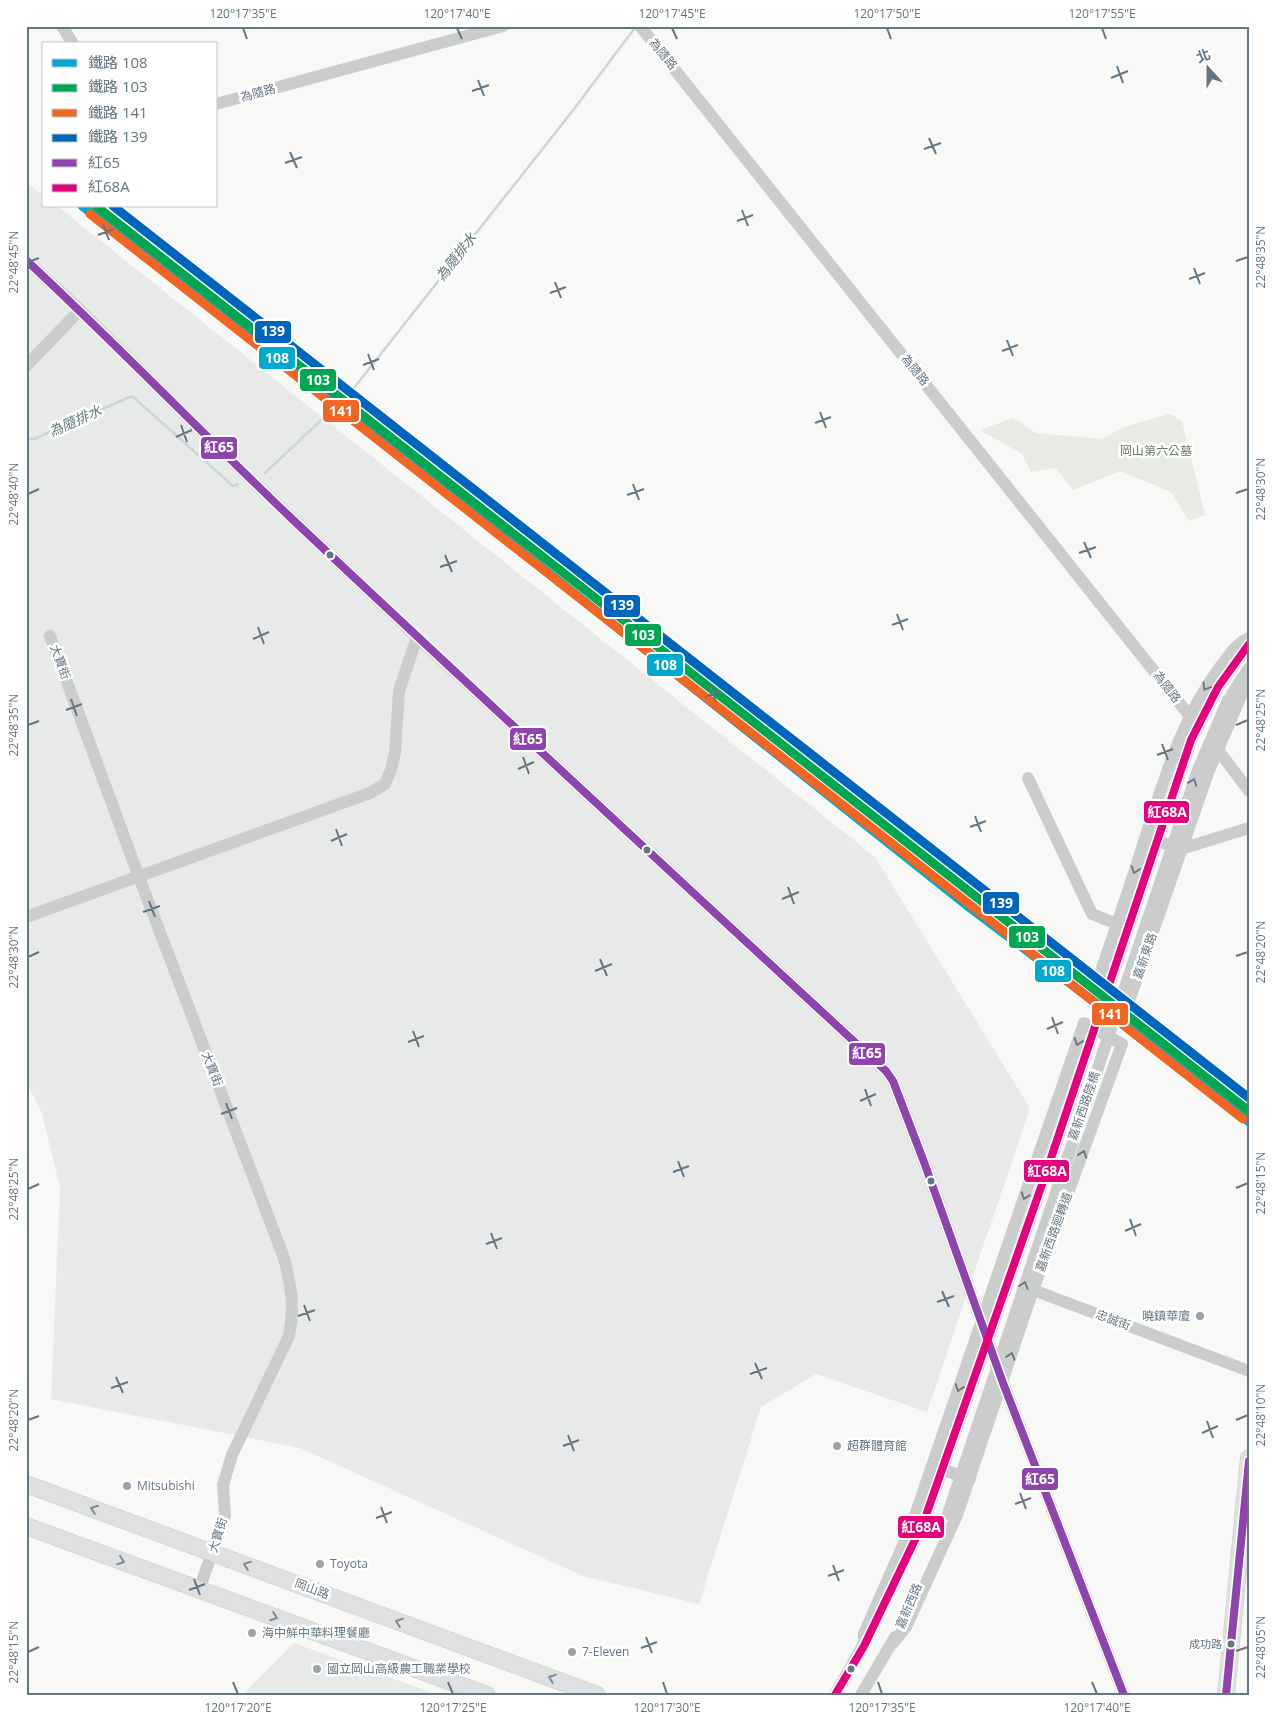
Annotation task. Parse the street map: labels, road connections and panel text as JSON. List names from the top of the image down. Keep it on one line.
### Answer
{"streets":{"main road":["岡山路"],"street":["為隨路","大寶街","嘉新東路","嘉新西路陸橋","嘉新西路迴轉道","忠誠街","嘉新西路"]},"crossings":[["為隨路","嘉新東路"],["大寶街","岡山路"],["嘉新西路陸橋","嘉新西路"],["嘉新西路迴轉道","忠誠街"],["嘉新西路迴轉道","嘉新西路"]],"water":["為隨排水"],"parks":["岡山第六公墓"],"places":["曉鎮華廈","超群體育館","Mitsubishi","Toyota","海中鮮中華料理餐廳","成功路","7-Eleven","國立岡山高級農工職業學校"],"lines":["rail line 108","rail line 103","rail line 139","rail line 141","transit line 紅65","transit line 紅68A"],"legend":["鐵路 108","鐵路 103","鐵路 141","鐵路 139","紅65","紅68A"],"north":"top","coordinates":["120°17'35\"E","120°17'40\"E","120°17'45\"E","120°17'50\"E","120°17'55\"E","22°48'35\"N","22°48'45\"N","22°48'30\"N","22°48'40\"N","22°48'25\"N","22°48'20\"N","22°48'15\"N","22°48'10\"N","22°48'05\"N","120°17'20\"E","120°17'25\"E","120°17'30\"E"]}
